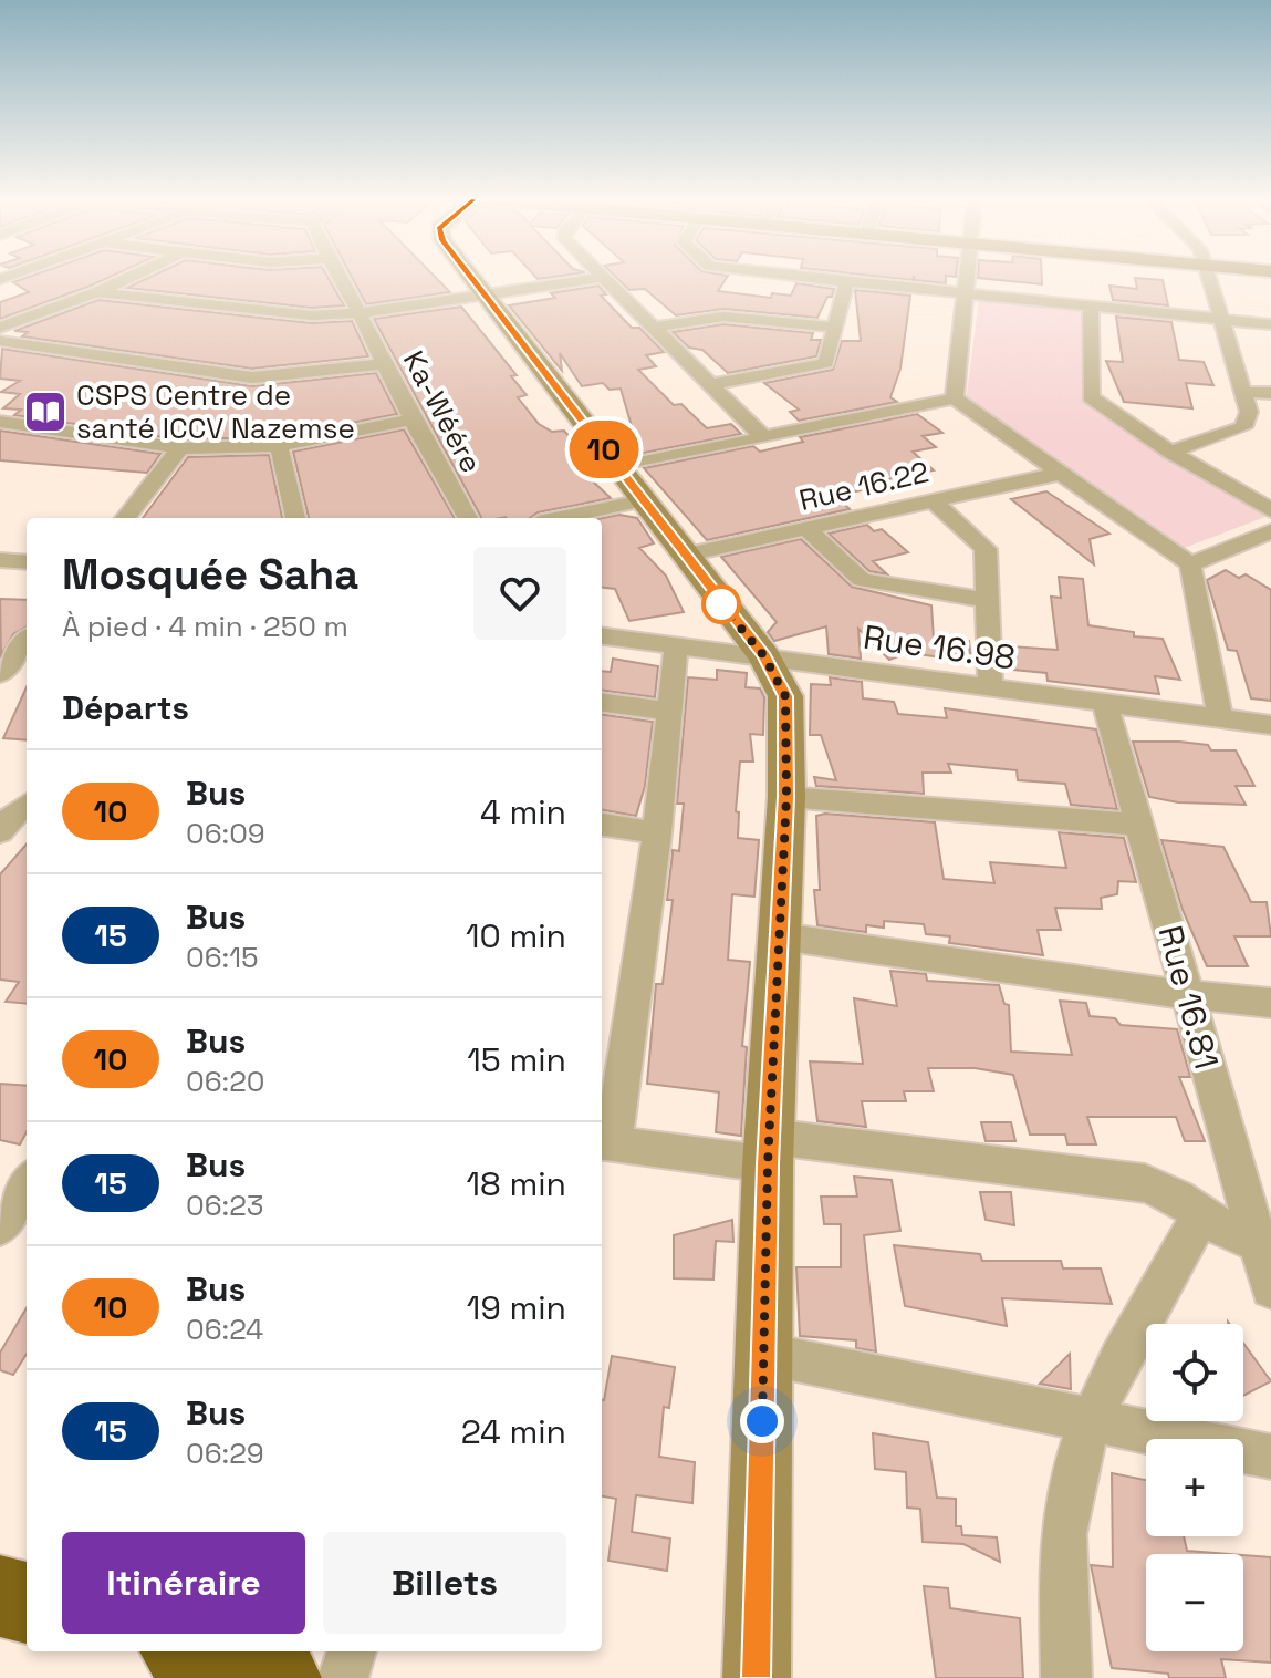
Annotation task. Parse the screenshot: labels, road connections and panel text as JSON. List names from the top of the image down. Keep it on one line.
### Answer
{"streets":{"street":["Ka-Wéére","Rue 16.22","Rue 16.98","Rue 16.81"]},"crossings":[["Rue 16.98","Rue 16.81"]],"places":{"library":["CSPS Centre de santé ICCV Nazemse"]},"lines":["bus line 10"],"page":{"on_map":"10","heading":[["Mosquée Saha","À pied · 4 min · 250 m"],"Départs"],"list":[{"mark":"10","name":"Bus","note":"06:09","value":"4 min"},{"mark":"15","name":"Bus","note":"06:15","value":"10 min"},{"mark":"10","name":"Bus","note":"06:20","value":"15 min"},{"mark":"15","name":"Bus","note":"06:23","value":"18 min"},{"mark":"10","name":"Bus","note":"06:24","value":"19 min"},{"mark":"15","name":"Bus","note":"06:29","value":"24 min"}],"map_buttons":["+","−"],"buttons":["Itinéraire","Billets"]}}
